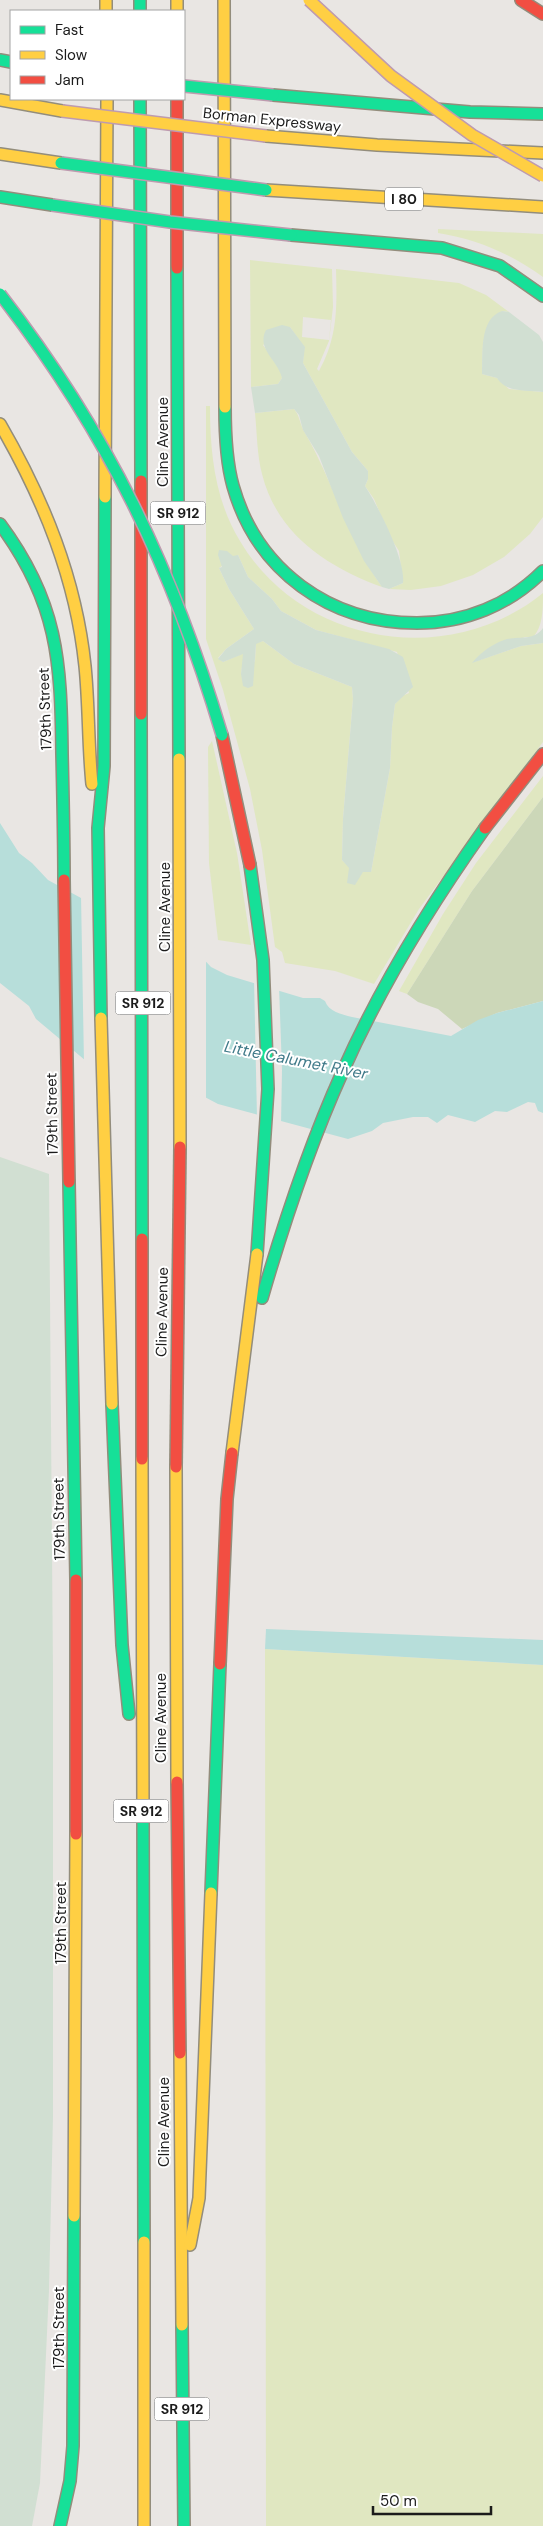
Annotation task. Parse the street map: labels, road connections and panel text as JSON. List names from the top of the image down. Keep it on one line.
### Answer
{"streets":{"main road":["Borman Expressway","I 80","Cline Avenue","SR 912","179th Street"]},"water":["Little Calumet River"],"legend":["Fast","Slow","Jam"],"scale_bar":"50 m"}
